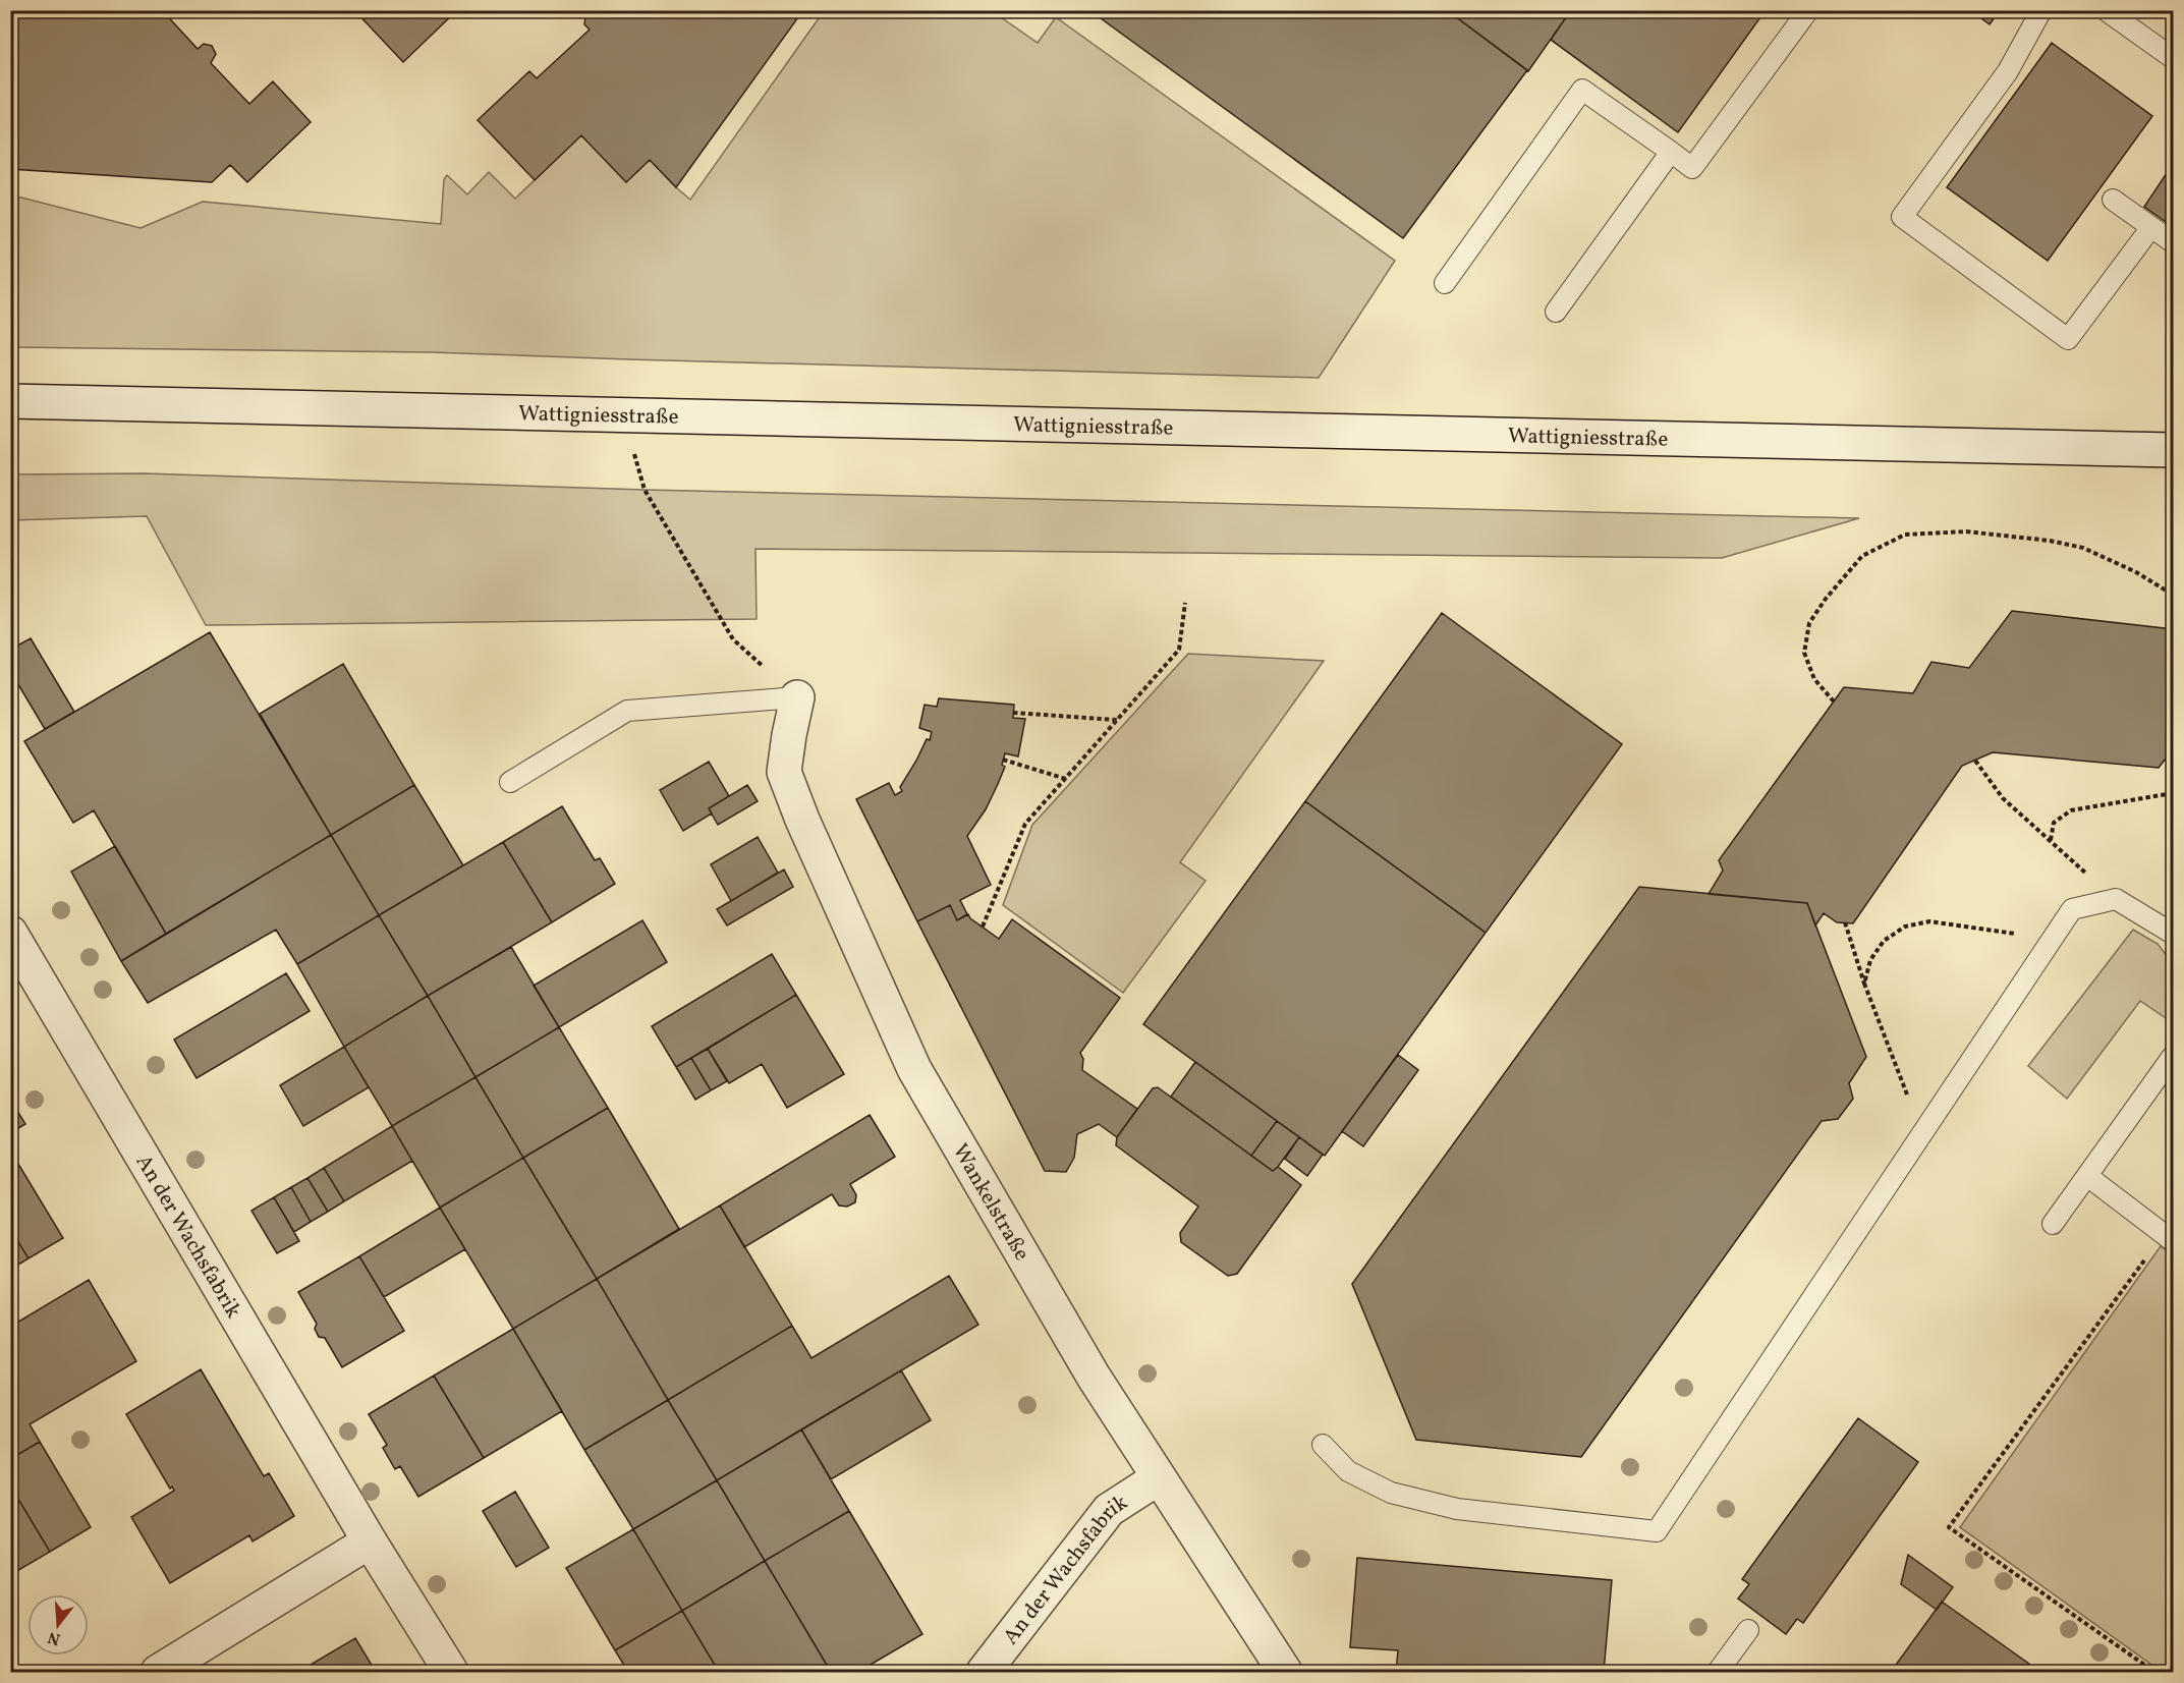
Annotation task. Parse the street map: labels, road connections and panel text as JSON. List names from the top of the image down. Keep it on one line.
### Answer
{"streets":{"street":["Wattigniesstraße","Wankelstraße","An der Wachsfabrik"]},"crossings":[["Wankelstraße","An der Wachsfabrik"]],"north":"bottom"}
